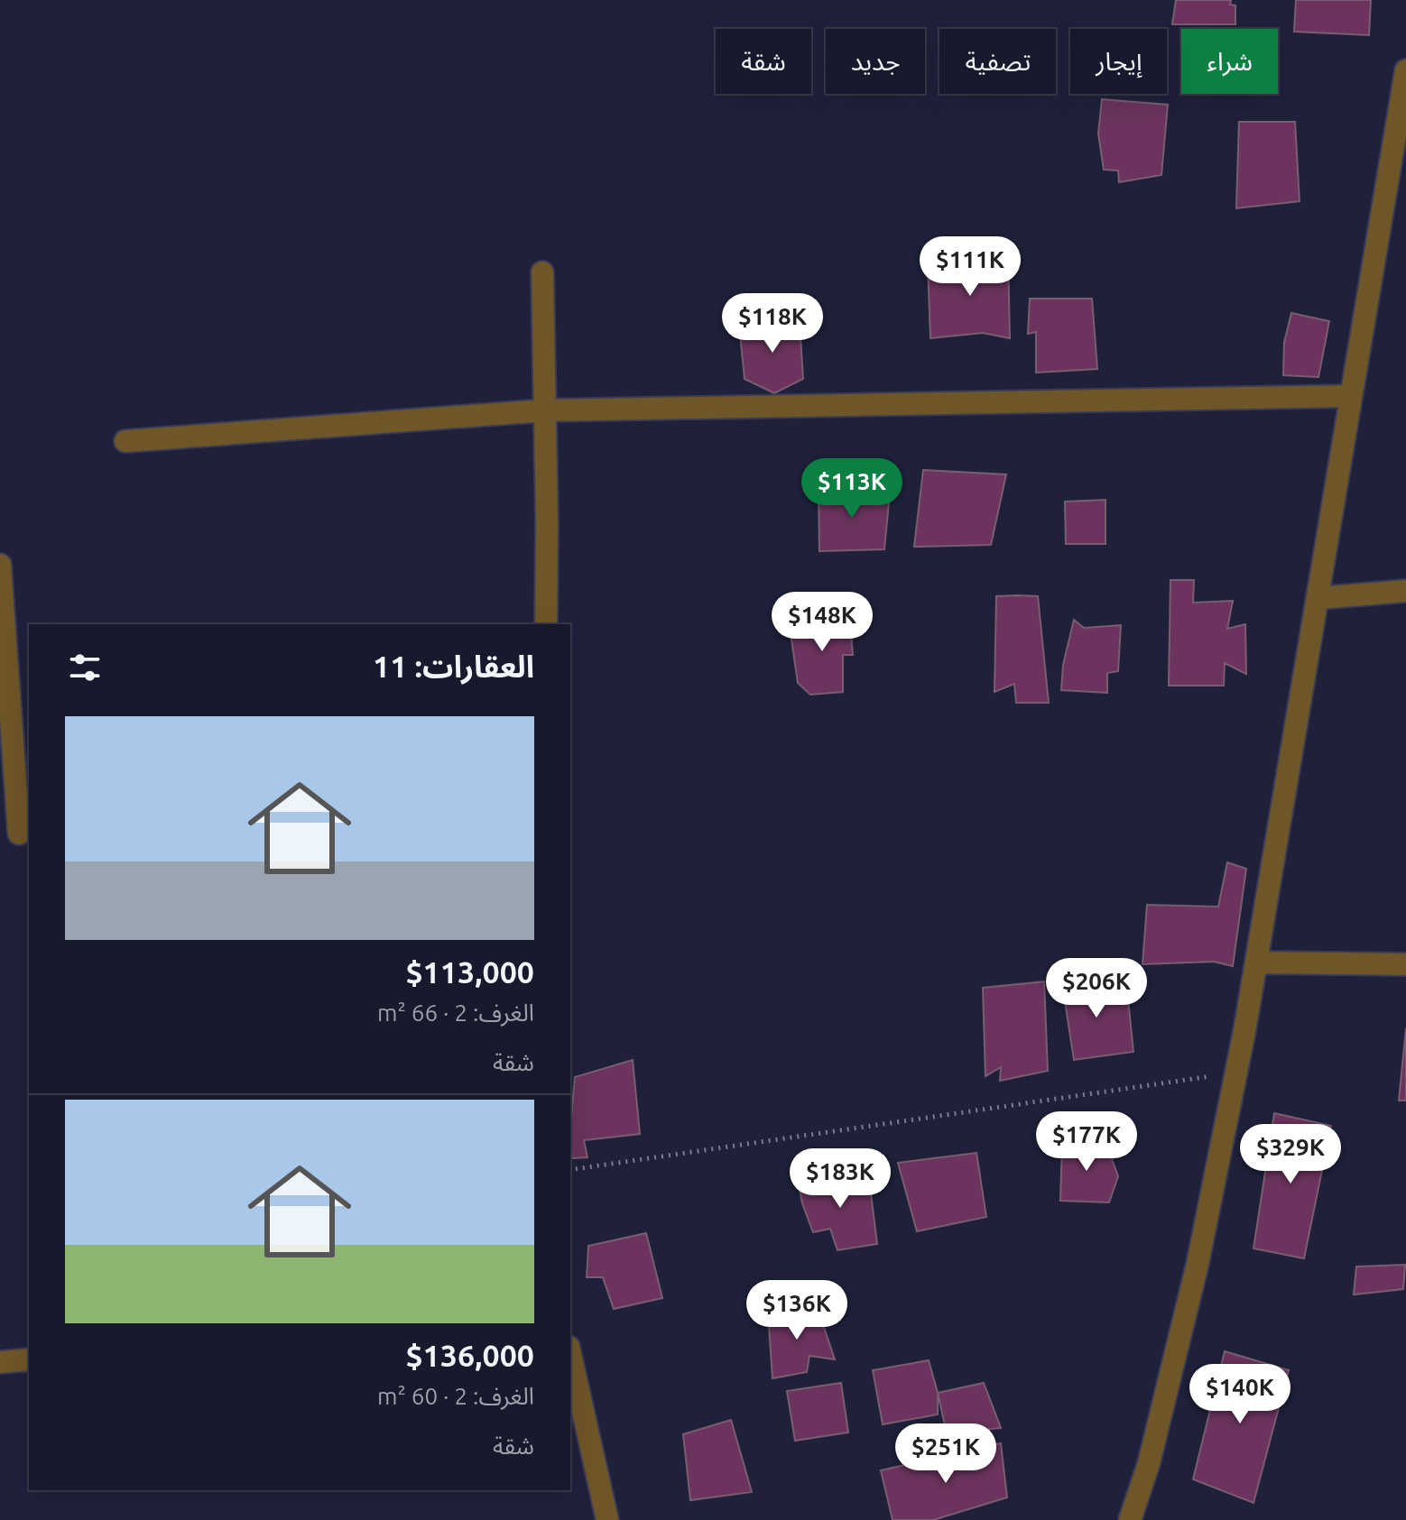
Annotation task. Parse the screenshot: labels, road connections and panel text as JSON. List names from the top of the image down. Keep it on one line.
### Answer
{"page":{"chip":["شراء","إيجار","تصفية","جديد","شقة"],"price":["$111K","$118K","$113K","$148K","$206K","$177K","$329K","$183K","$136K","$140K","$251K"],"heading":"العقارات: 11","list":[{"name":"$113,000","note":"الغرف: 2 · 66 m² · شقة"},{"name":"$136,000","note":"الغرف: 2 · 60 m² · شقة"}]}}
